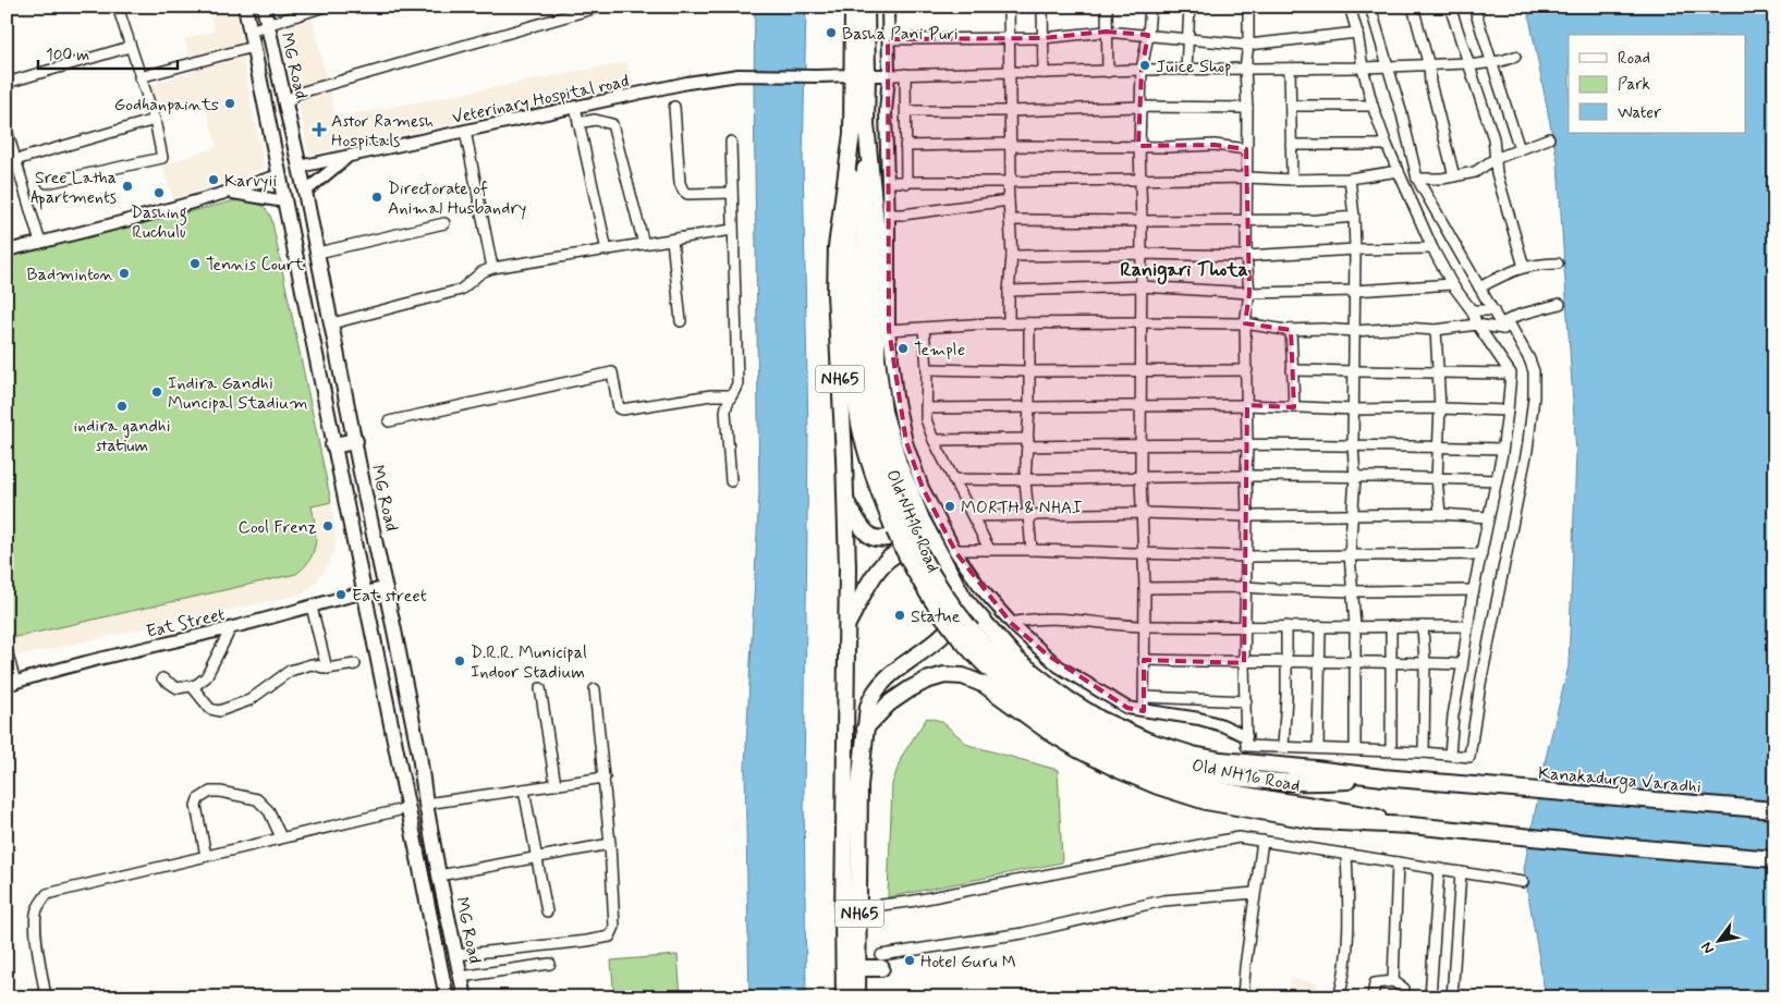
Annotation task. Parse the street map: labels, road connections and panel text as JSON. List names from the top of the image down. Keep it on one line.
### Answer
{"streets":{"main road":["MG Road","NH65","Old NH16 Road","Kanakadurga Varadhi"],"street":["Veterinary Hospital road","Eat Street"]},"crossings":[["MG Road","Veterinary Hospital road"],["MG Road","Eat Street"],["Veterinary Hospital road","NH65"],["NH65","Old NH16 Road"],["Old NH16 Road","Kanakadurga Varadhi"]],"districts":["Ranigari Thota"],"places":{"other":["Basha Pani Puri","Juice Shop","Godhanpaints","Karvyii","Sree Latha Apartments","Dashing Ruchulu","Directorate of Animal Husbandry","Tennis Court","Badminton","Temple","Indira Gandhi Muncipal Stadium","indira gandhi statium","MORTH & NHAI","Cool Frenz","Eat street","Statue","D.R.R. Municipal Indoor Stadium","Hotel Guru M"],"health":["Astor Ramesh Hospitals"]},"legend":["Road","Park","Water"],"scale_bar":"100 m","north":"bottom left"}
